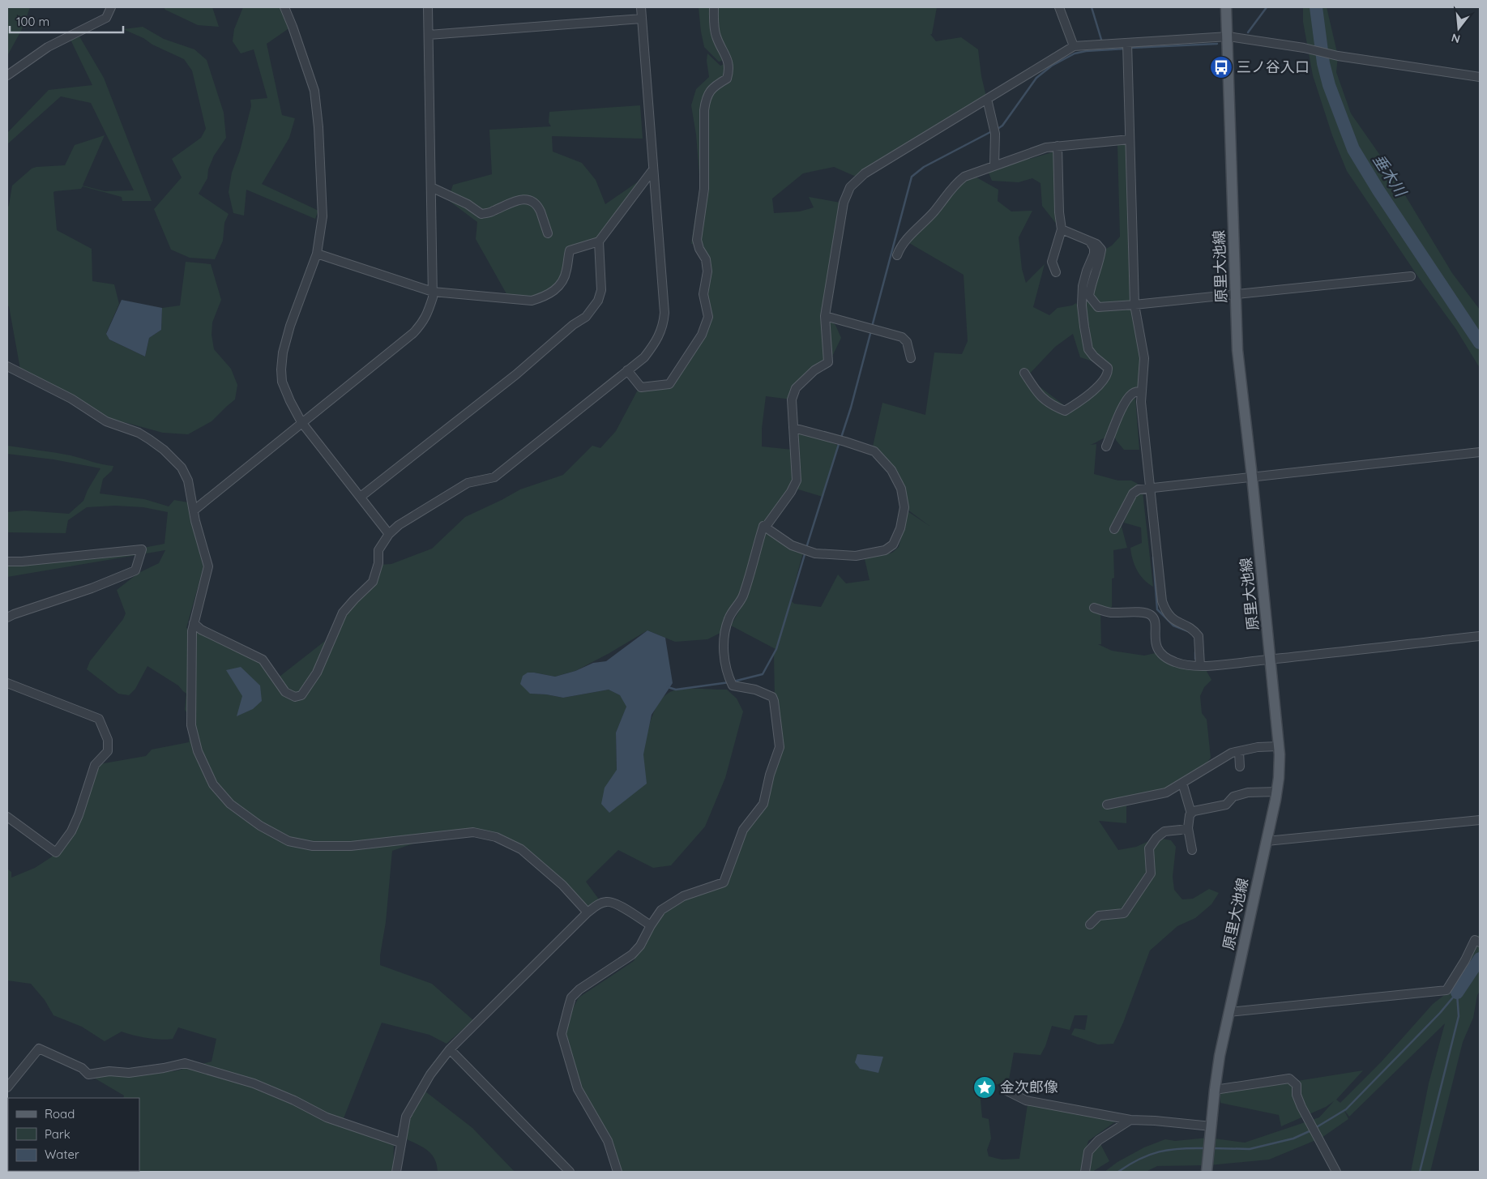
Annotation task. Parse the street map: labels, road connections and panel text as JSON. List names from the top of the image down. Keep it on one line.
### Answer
{"streets":{"main road":["原里大池線"]},"water":["垂木川"],"places":{"bus stop":["三ノ谷入口"],"place":["金次郎像"]},"legend":["Road","Park","Water"],"scale_bar":"100 m","north":"bottom"}
